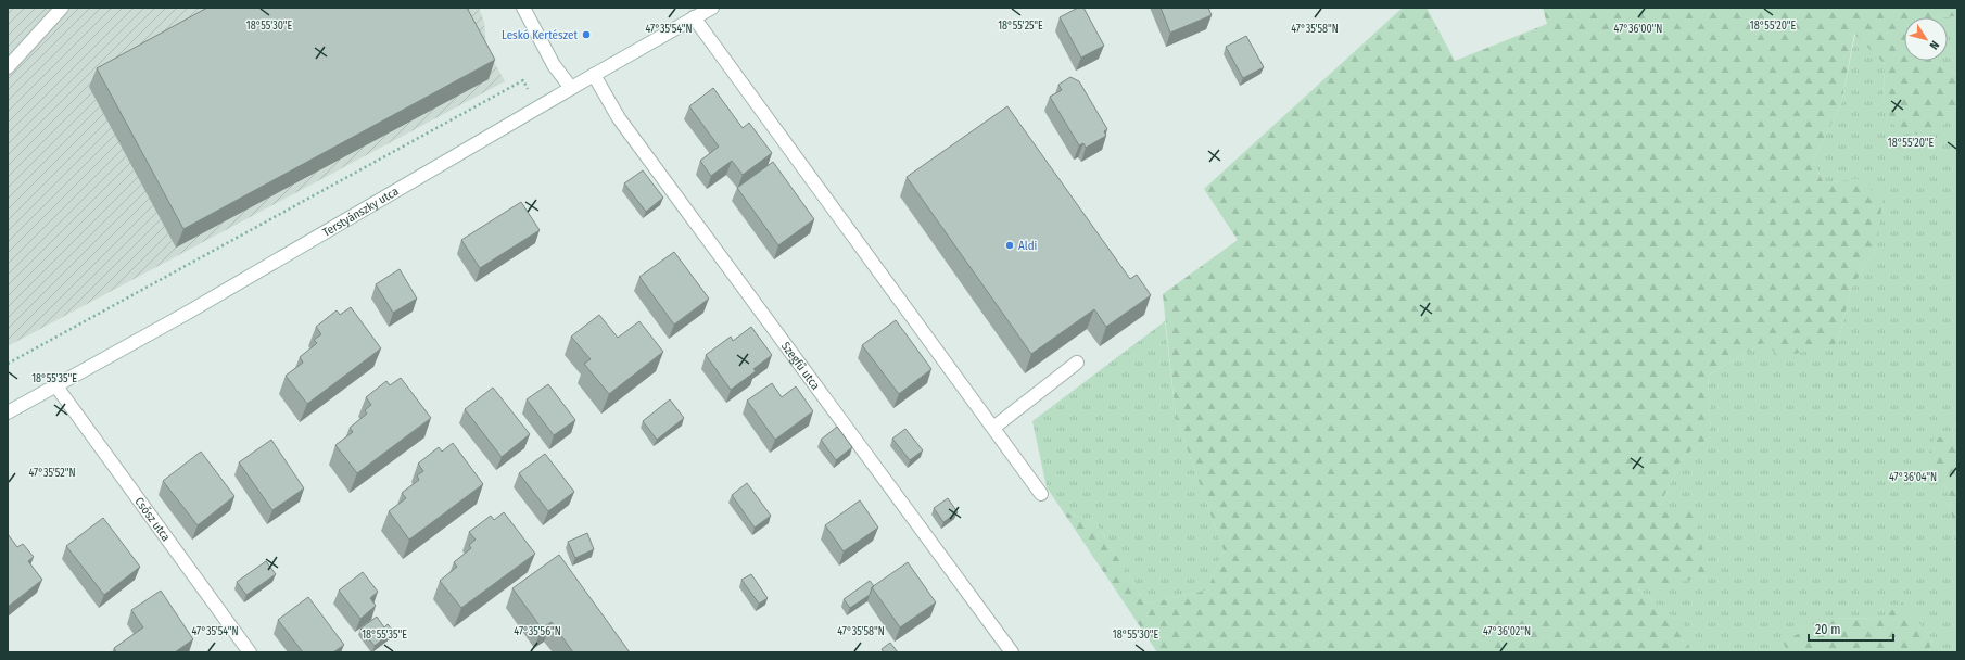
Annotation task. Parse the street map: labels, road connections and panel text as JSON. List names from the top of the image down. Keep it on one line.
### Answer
{"streets":{"street":["Terstyánszky utca","Szegfű utca","Csősz utca"]},"crossings":[["Terstyánszky utca","Szegfű utca"],["Terstyánszky utca","Csősz utca"]],"places":["Leskó Kertészet","Aldi"],"scale_bar":"20 m","north":"bottom right","coordinates":["18°55'30\"E","18°55'25\"E","18°55'20\"E","47°35'54\"N","47°35'58\"N","47°36'00\"N","18°55'35\"E","47°35'52\"N","47°36'04\"N","47°35'56\"N","47°36'02\"N"]}
